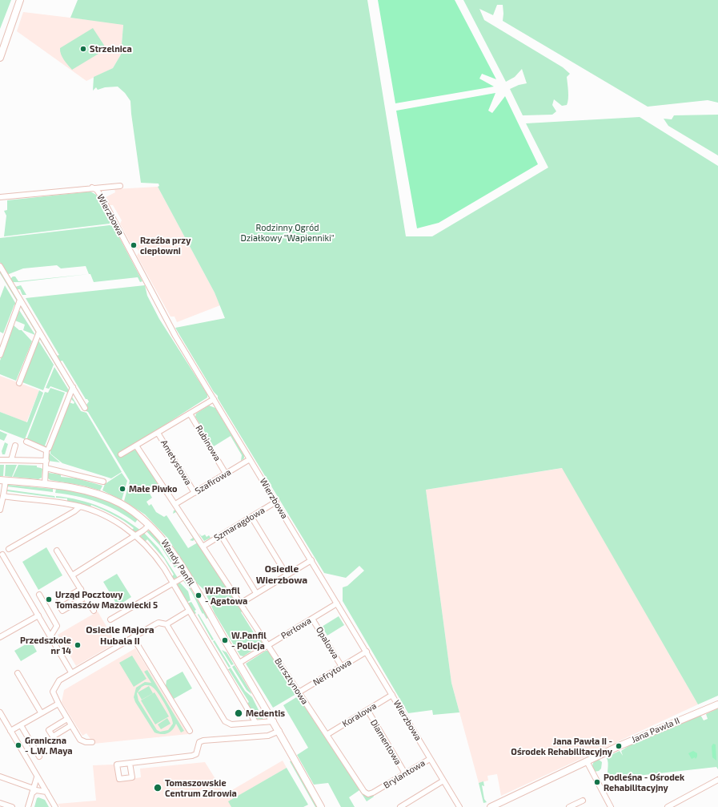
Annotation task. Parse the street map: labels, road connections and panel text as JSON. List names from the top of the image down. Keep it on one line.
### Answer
{"streets":{"street":["Wierzbowa","Rubinowa","Ametystowa","Szafirowa","Szmaragdowa","Wandy Panfil","Perłowa","Opalowa","Nefrytowa","Bursztynowa","Koralowa","Jana Pawła II","Diamentowa","Brylantowa"]},"crossings":[["Wierzbowa","Ametystowa"],["Wierzbowa","Szafirowa"],["Wierzbowa","Szmaragdowa"],["Wierzbowa","Perłowa"],["Wierzbowa","Nefrytowa"],["Wierzbowa","Koralowa"],["Wierzbowa","Brylantowa"],["Rubinowa","Ametystowa"],["Rubinowa","Szafirowa"],["Ametystowa","Szafirowa"],["Ametystowa","Bursztynowa"],["Szafirowa","Bursztynowa"],["Szmaragdowa","Bursztynowa"],["Wandy Panfil","Perłowa"],["Perłowa","Opalowa"],["Perłowa","Bursztynowa"],["Opalowa","Nefrytowa"],["Nefrytowa","Bursztynowa"],["Bursztynowa","Koralowa"],["Bursztynowa","Brylantowa"],["Koralowa","Diamentowa"],["Diamentowa","Brylantowa"]],"districts":["Osiedle Wierzbowa","Osiedle Majora Hubala II"],"parks":["Rodzinny Ogród Działkowy \"Wapienniki\""],"places":["Strzelnica","Rzeźba przy ciepłowni","Małe Piwko","W.Panfil - Agatowa","Urząd Pocztowy Tomaszów Mazowiecki 5","W.Panfil - Policja","Przedszkole nr 14","Medentis","Graniczna - L.W. Maya","Jana Pawła II - Ośrodek Rehabilitacyjny","Podleśna - Ośrodek Rehabilitacyjny","Tomaszowskie Centrum Zdrowia"]}
